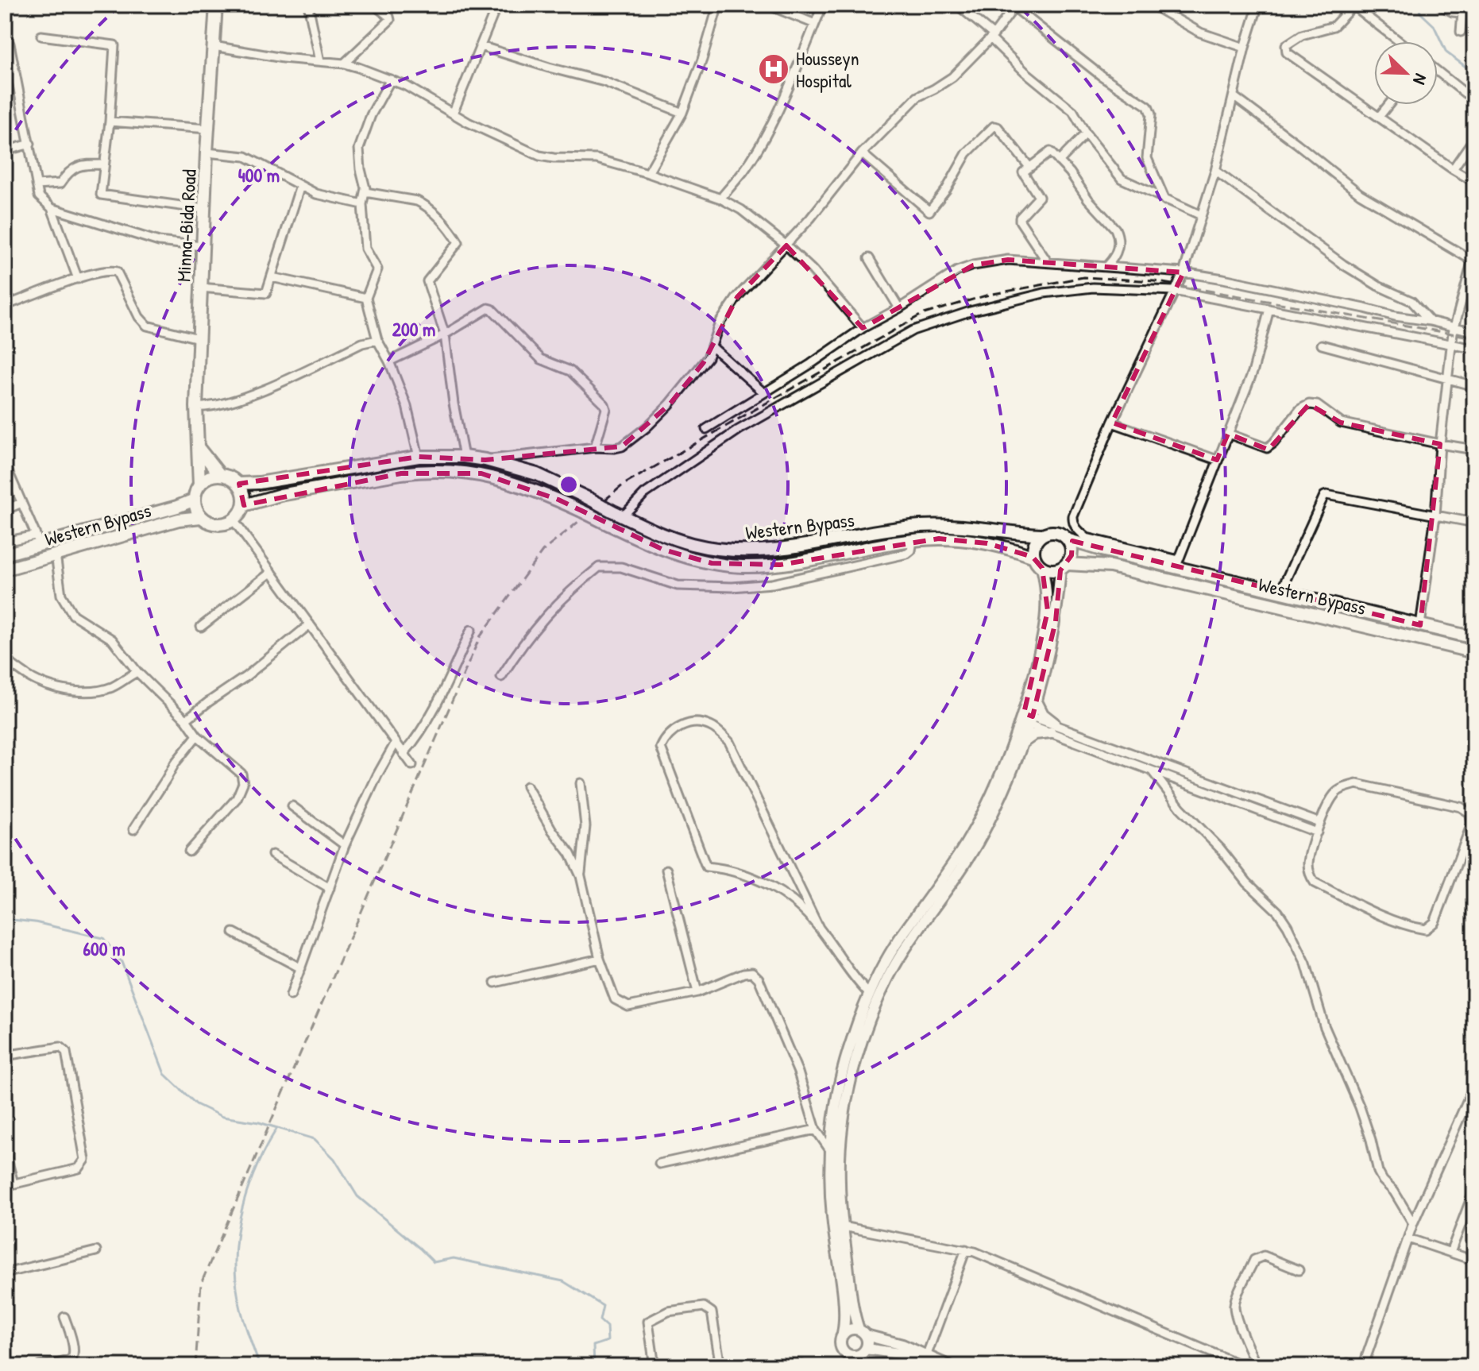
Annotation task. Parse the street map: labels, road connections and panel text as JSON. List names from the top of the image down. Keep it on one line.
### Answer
{"streets":{"main road":["Minna-Bida Road","Western Bypass"]},"crossings":[["Minna-Bida Road","Western Bypass"]],"places":{"hospital":["Housseyn Hospital"]},"north":"bottom right","rings":["400 m","200 m","600 m"]}
